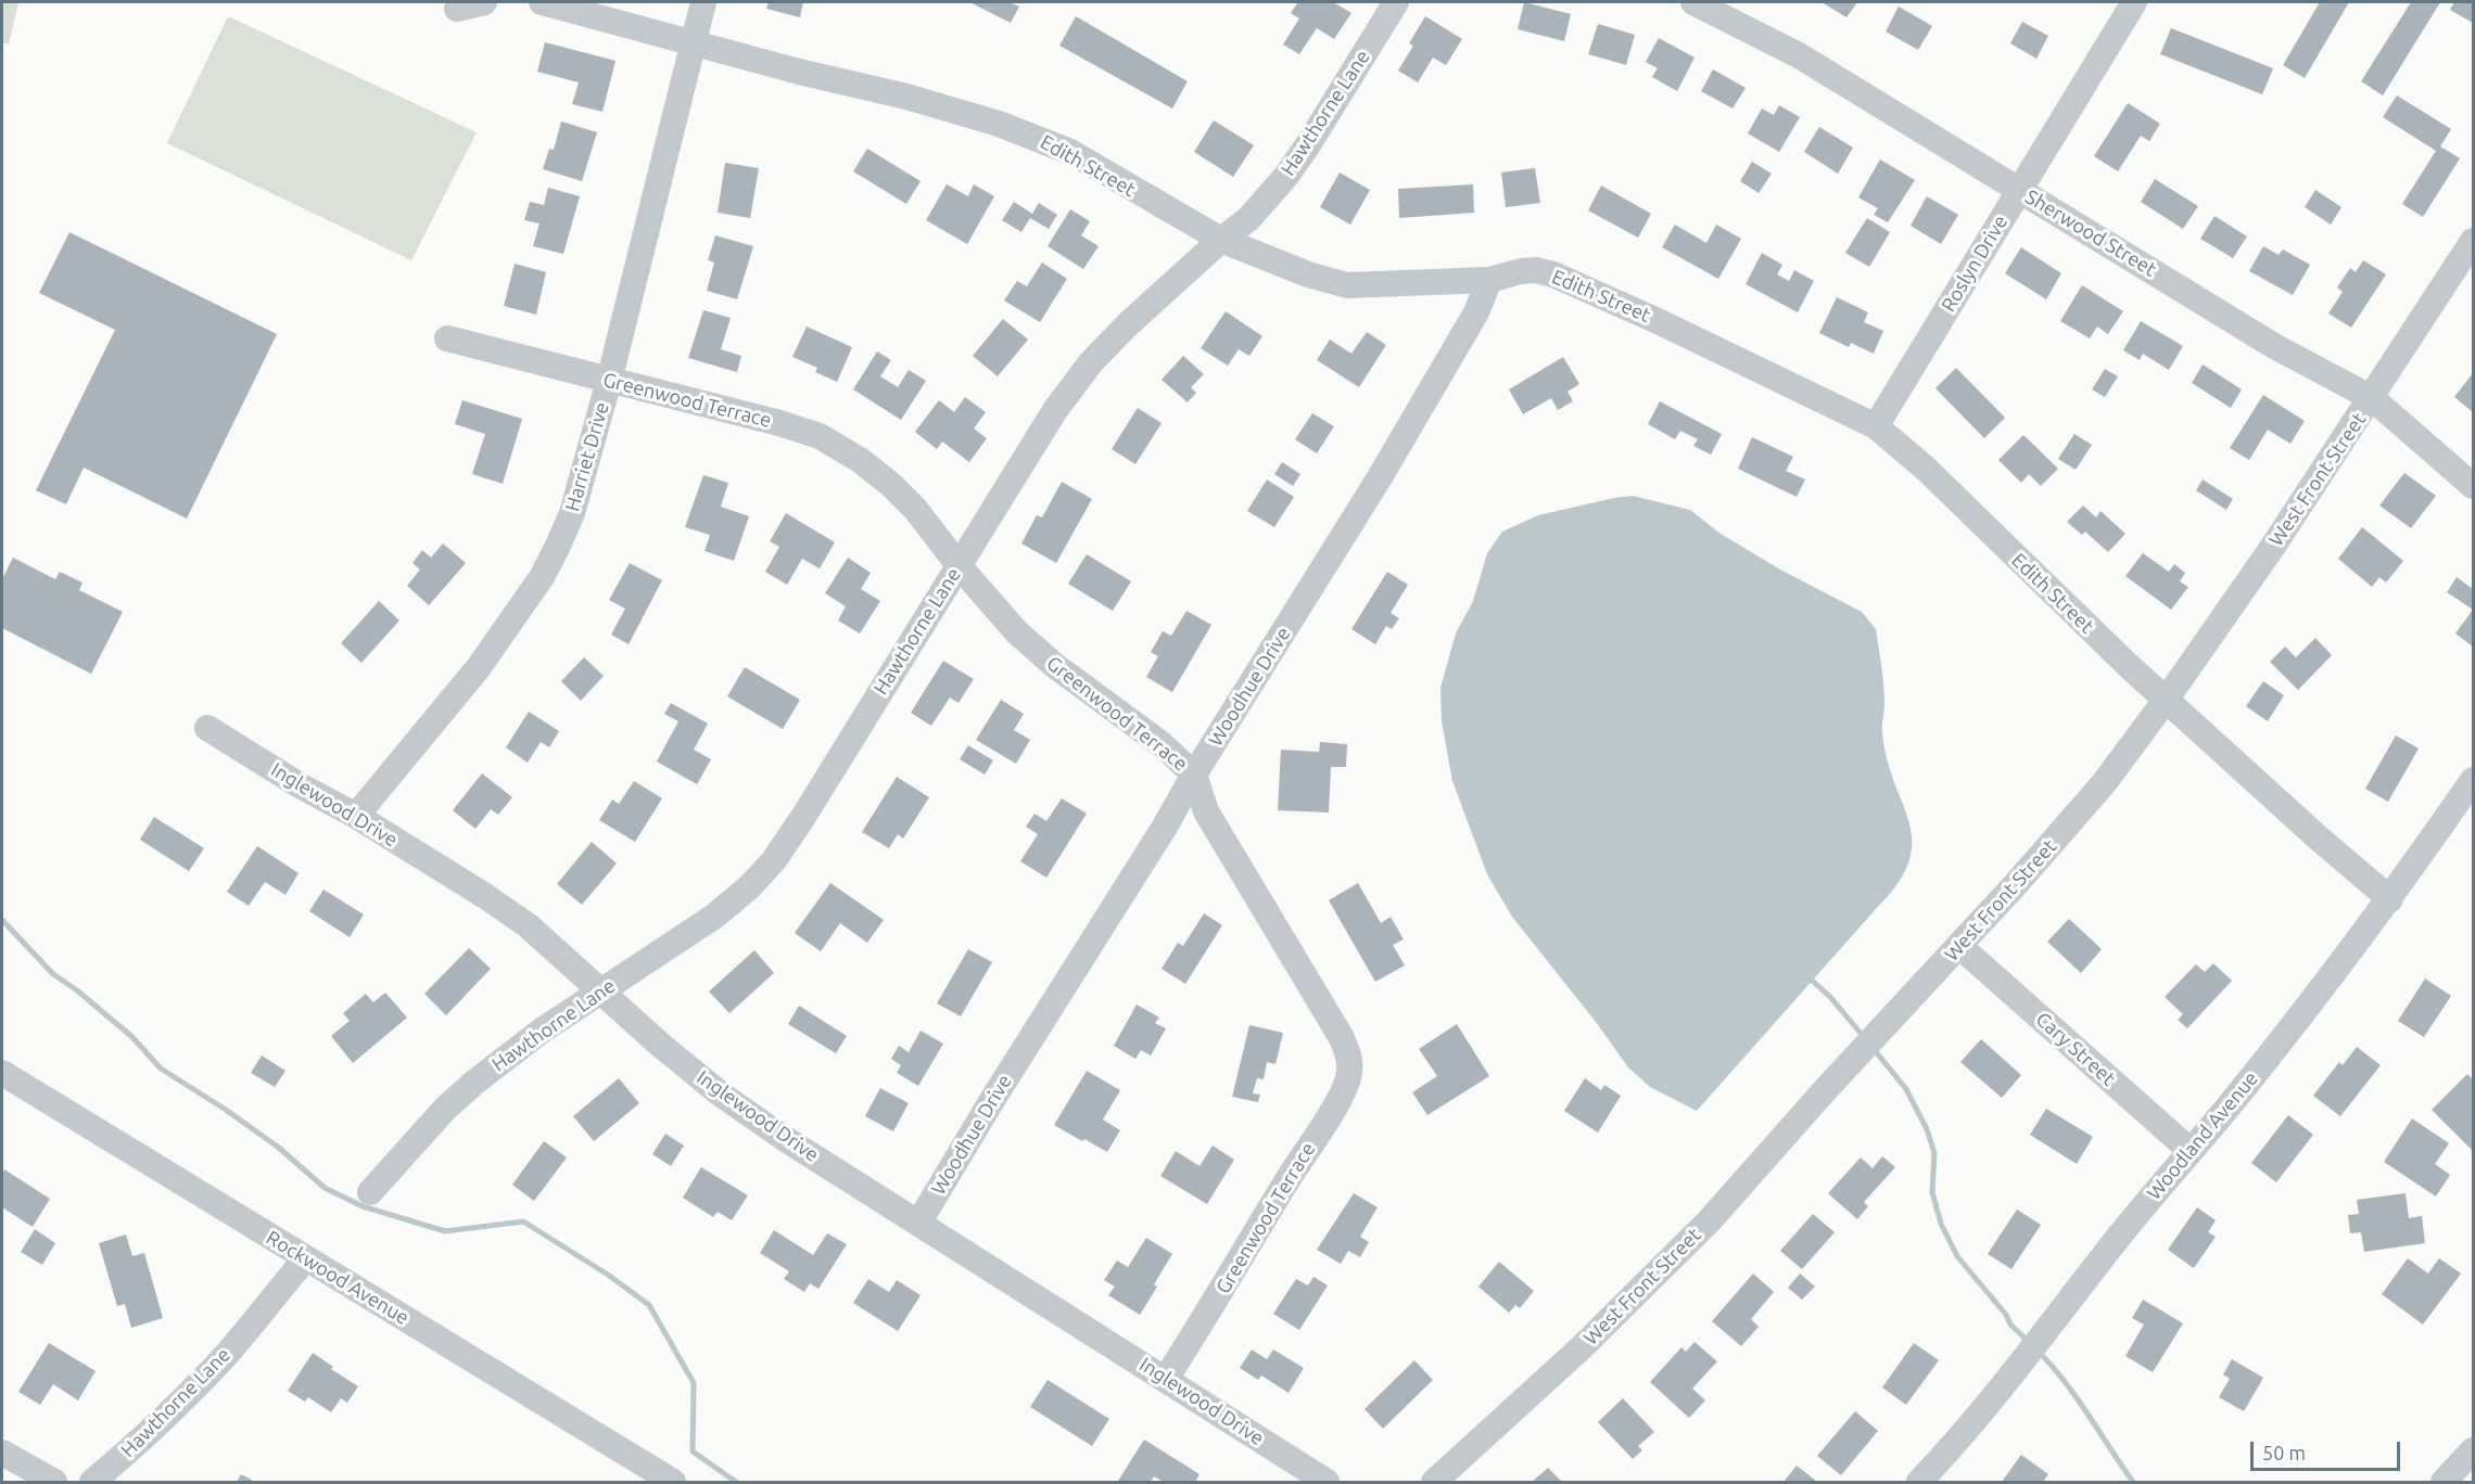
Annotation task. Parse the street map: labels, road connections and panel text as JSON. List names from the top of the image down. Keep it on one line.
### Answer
{"streets":{"street":["Hawthorne Lane","Edith Street","Sherwood Street","Roslyn Drive","Greenwood Terrace","Harriet Drive","West Front Street","Woodhue Drive","Inglewood Drive","Cary Street","Woodland Avenue","Rockwood Avenue"]},"crossings":[["Hawthorne Lane","Edith Street"],["Hawthorne Lane","Greenwood Terrace"],["Hawthorne Lane","Inglewood Drive"],["Hawthorne Lane","Rockwood Avenue"],["Edith Street","Roslyn Drive"],["Edith Street","Harriet Drive"],["Edith Street","West Front Street"],["Edith Street","Woodhue Drive"],["Edith Street","Woodland Avenue"],["Sherwood Street","Roslyn Drive"],["Sherwood Street","West Front Street"],["Greenwood Terrace","Harriet Drive"],["Greenwood Terrace","Woodhue Drive"],["Greenwood Terrace","Inglewood Drive"],["Harriet Drive","Inglewood Drive"],["West Front Street","Cary Street"],["Woodhue Drive","Inglewood Drive"],["Cary Street","Woodland Avenue"]],"scale_bar":"50 m"}
